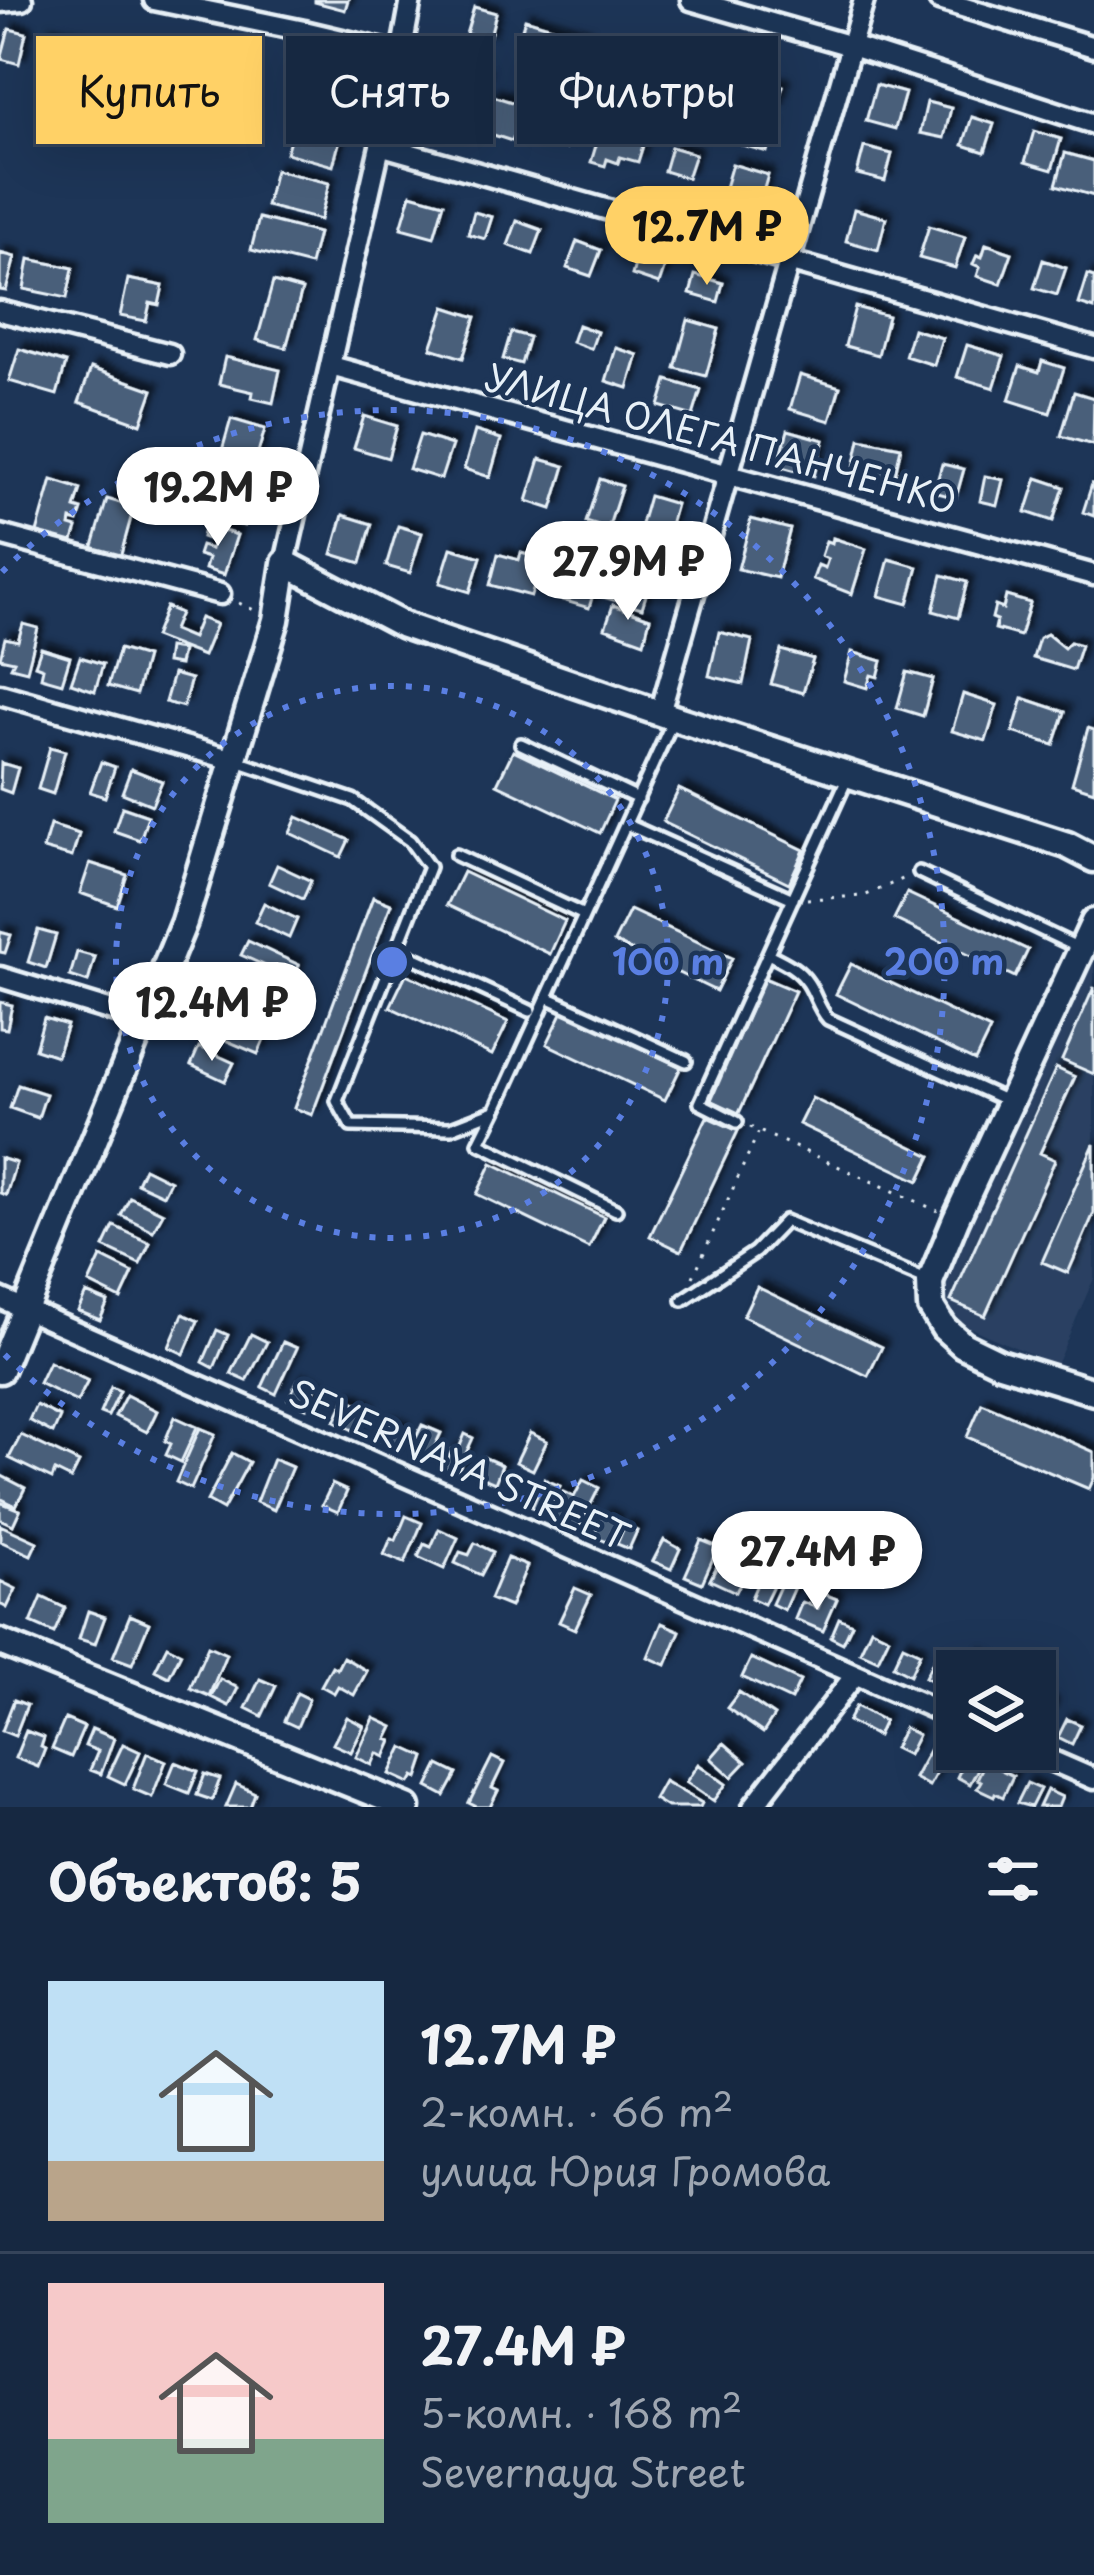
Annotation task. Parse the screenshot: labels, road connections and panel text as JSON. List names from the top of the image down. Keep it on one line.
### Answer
{"streets":{"street":["УЛИЦА ОЛЕГА ПАНЧЕНКО","SEVERNAYA STREET"]},"page":{"chip":["Купить","Снять","Фильтры"],"price":["12.7M ₽","19.2M ₽","27.9M ₽","12.4M ₽","27.4M ₽"],"heading":"Объектов: 5","list":[{"name":"12.7M ₽","note":"2-комн. · 66 m² · улица Юрия Громова"},{"name":"27.4M ₽","note":"5-комн. · 168 m² · Severnaya Street"}]},"rings":["100 m","200 m"]}
